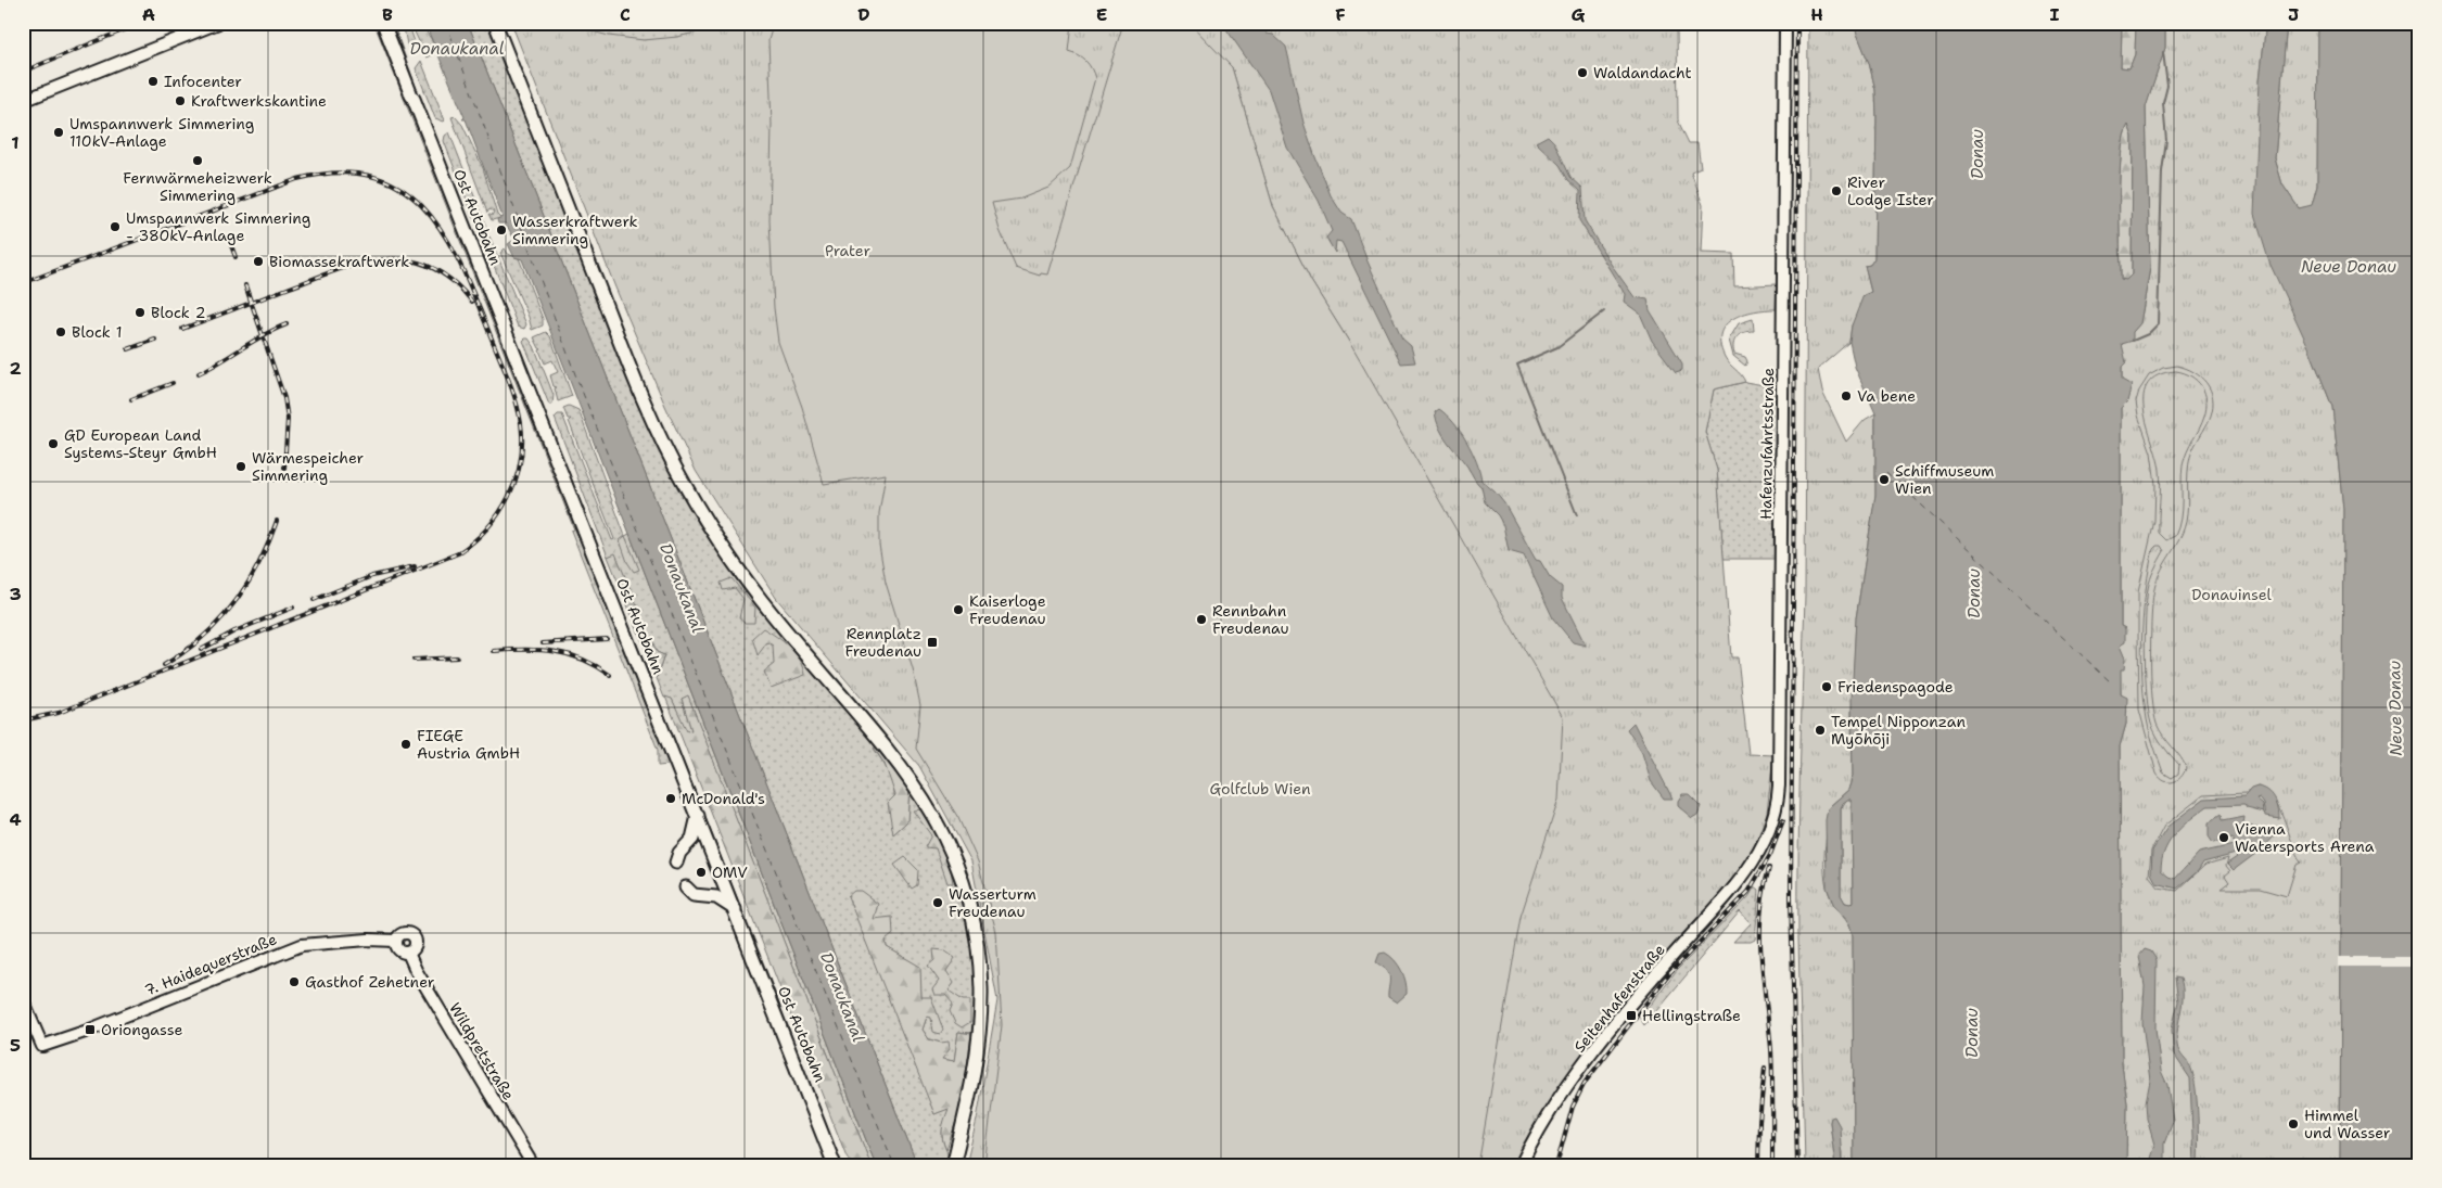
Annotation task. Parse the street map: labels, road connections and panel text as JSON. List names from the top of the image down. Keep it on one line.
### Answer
{"streets":{"highway":["Ost Autobahn"],"main road":["Hafenzufahrtsstraße","7. Haidequerstraße","Seitenhafenstraße","Wildpretstraße"]},"crossings":[["Hafenzufahrtsstraße","Seitenhafenstraße"],["7. Haidequerstraße","Wildpretstraße"]],"water":["Donaukanal","Donau","Neue Donau"],"parks":["Prater","Donauinsel","Golfclub Wien"],"places":{"other":["Waldandacht","Infocenter","Kraftwerkskantine","Umspannwerk Simmering 110kV-Anlage","Fernwärmeheizwerk Simmering","River Lodge Ister","Umspannwerk Simmering - 380kV-Anlage","Wasserkraftwerk Simmering","Biomassekraftwerk","Block 2","Block 1","Va bene","GD European Land Systems-Steyr GmbH","Wärmespeicher Simmering","Schiffmuseum Wien","Kaiserloge Freudenau","Rennbahn Freudenau","Friedenspagode","Tempel Nipponzan Myōhōji","FIEGE Austria GmbH","McDonald's","Vienna Watersports Arena","OMV","Wasserturm Freudenau","Gasthof Zehetner","Himmel und Wasser"],"transit":["Rennplatz Freudenau","Hellingstraße","Oriongasse"]},"grid":{"columns":["A","B","C","D","E","F","G","H","I","J"],"rows":["1","2","3","4","5"]}}
